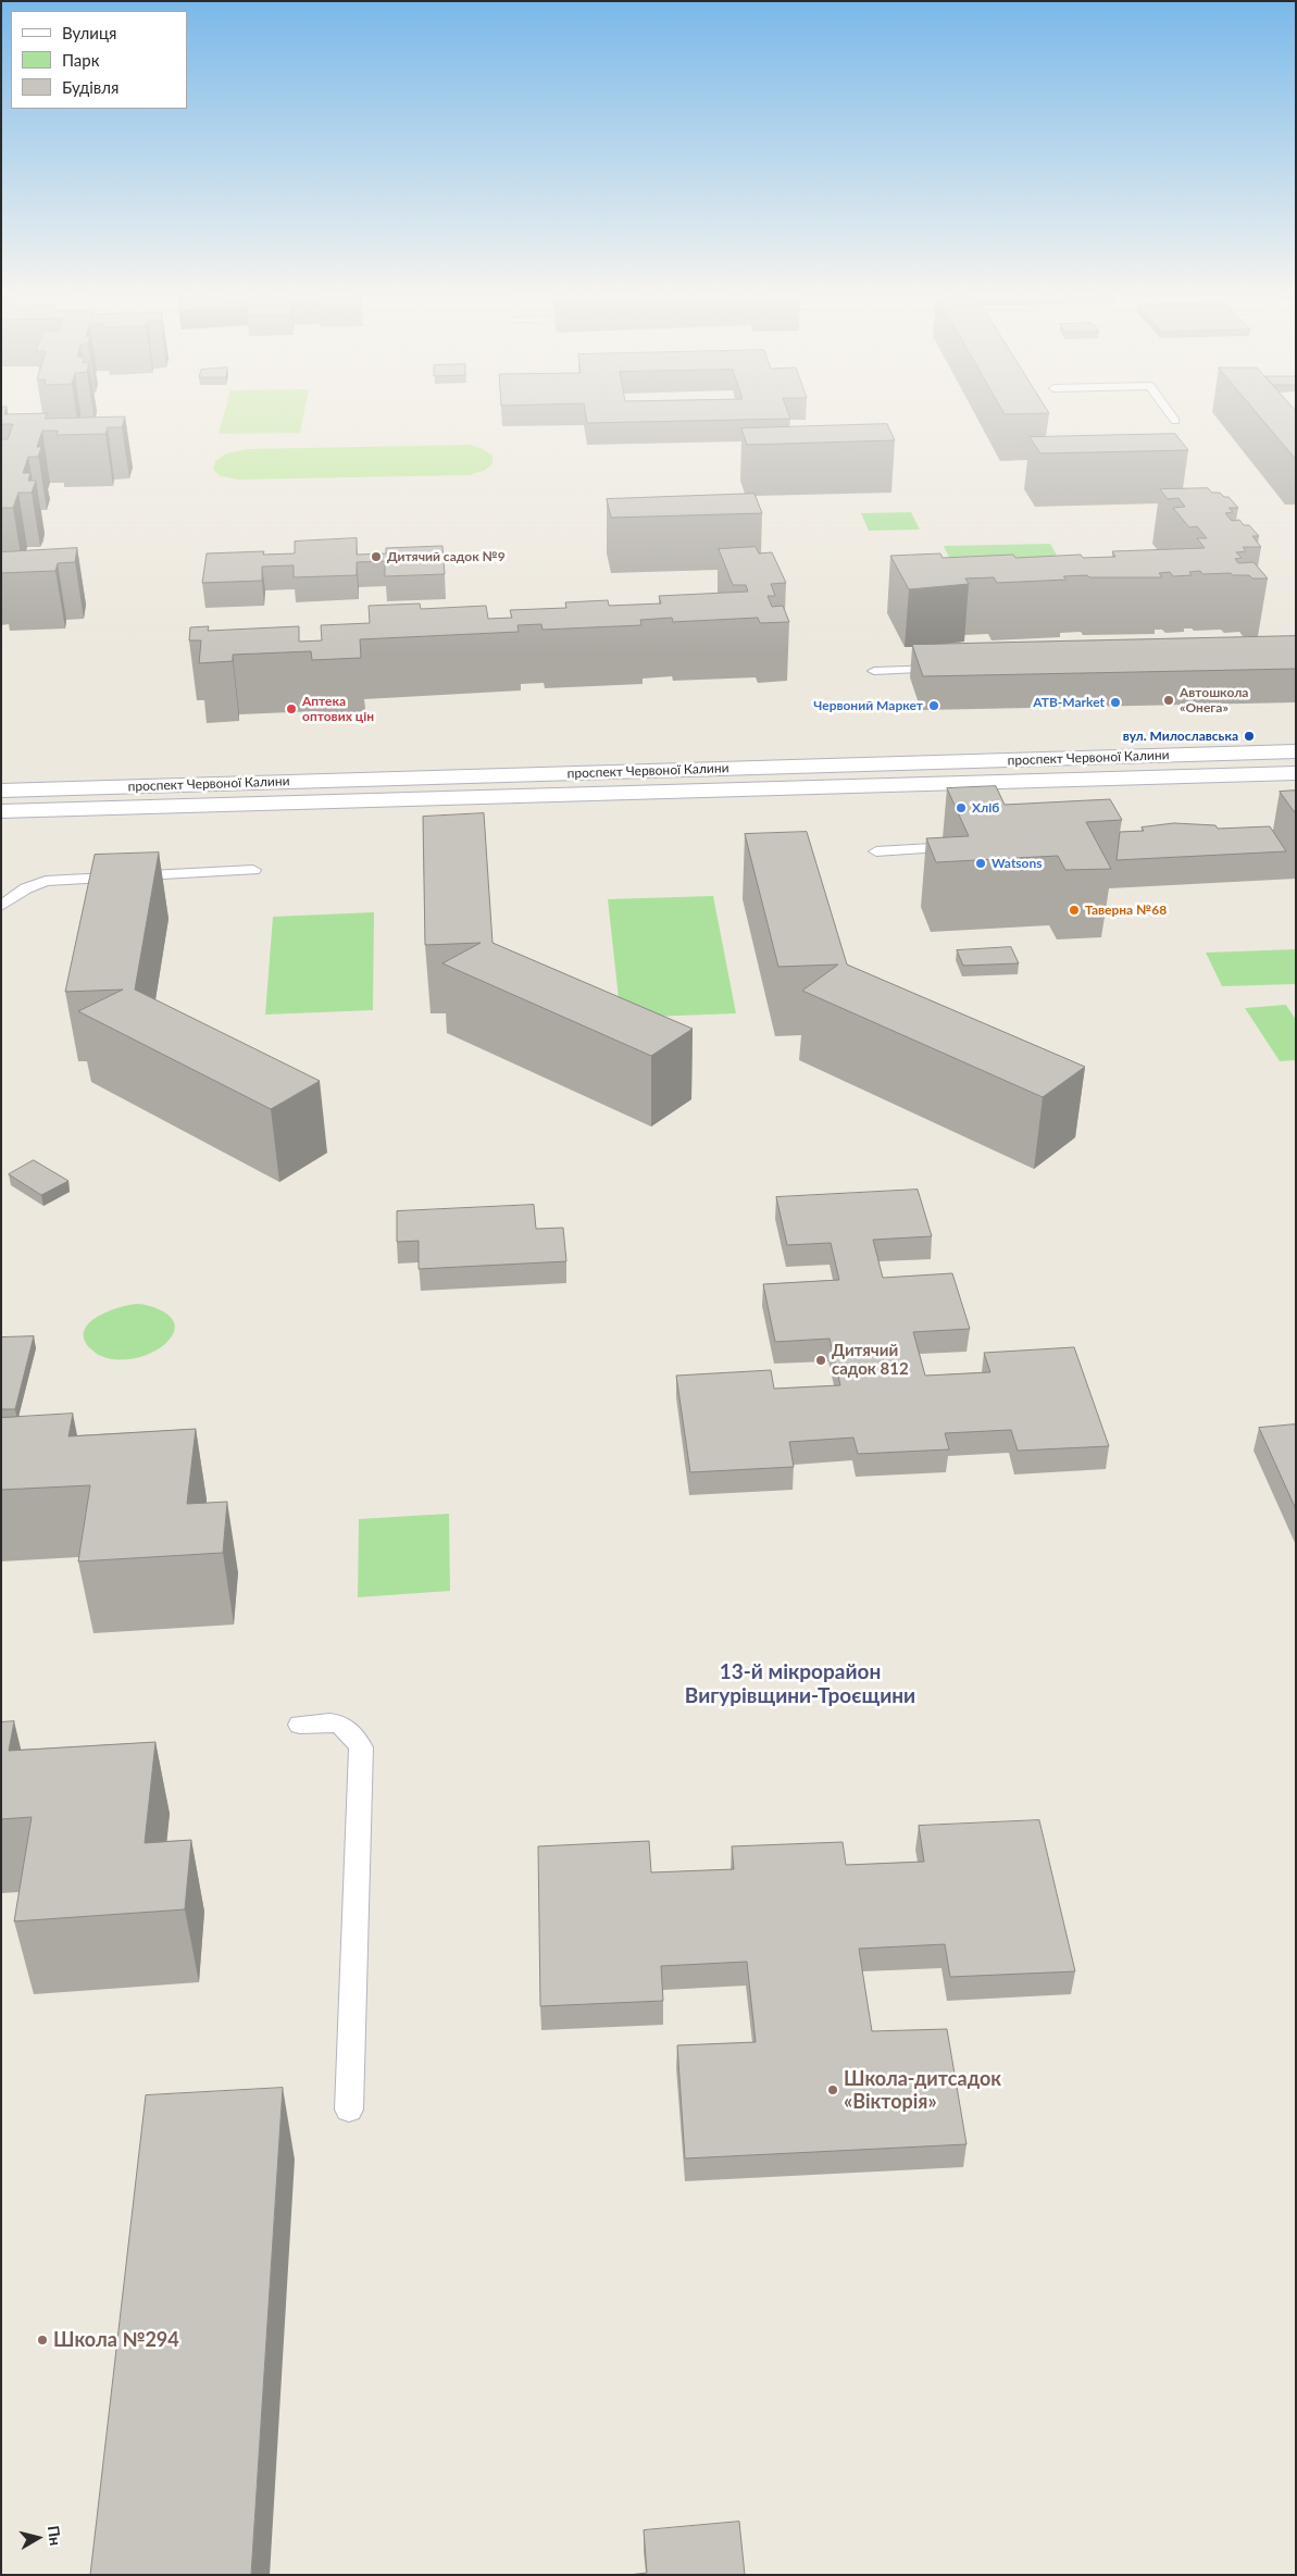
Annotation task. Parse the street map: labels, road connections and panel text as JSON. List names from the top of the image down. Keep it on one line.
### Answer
{"streets":{"main road":["проспект Червоної Калини"]},"districts":["13-й мікрорайон Вигурівщини-Троєщини"],"places":["Дитячий садок №9","Автошкола «Онега»","ATB-Market","Червоний Маркет","Аптека оптових цін","вул. Милославська","Хліб","Watsons","Таверна №68","Дитячий садок 812","Школа-дитсадок «Вікторія»","Школа №294"],"legend":["Вулиця","Парк","Будівля"],"north":"right"}
